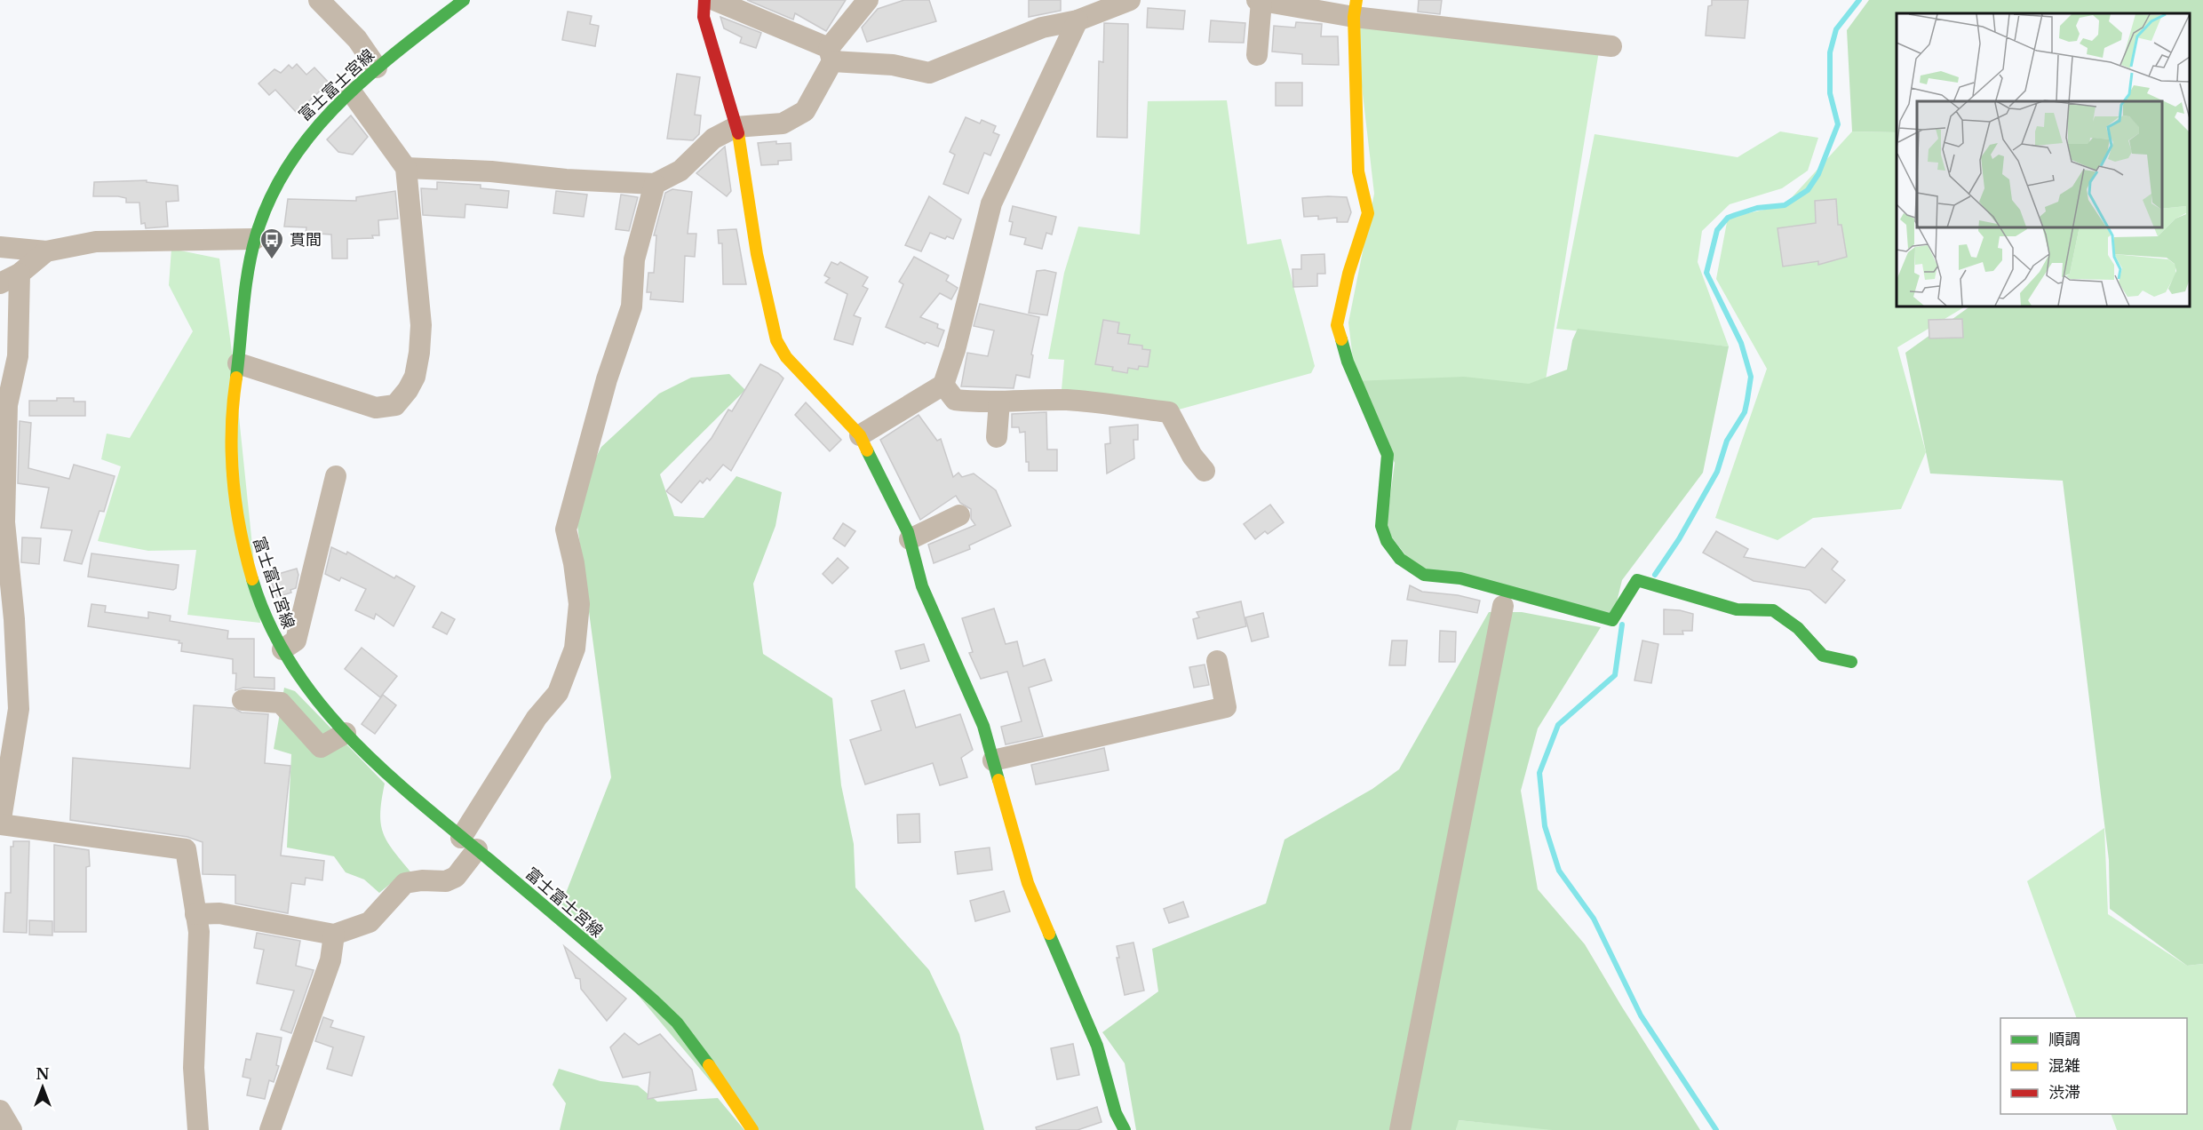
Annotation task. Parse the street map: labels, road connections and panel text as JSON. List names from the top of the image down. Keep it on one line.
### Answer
{"streets":{"street":["富士富士宮線"]},"places":{"bus stop":["貫間"]},"legend":["順調","混雑","渋滞"],"north":"top"}
